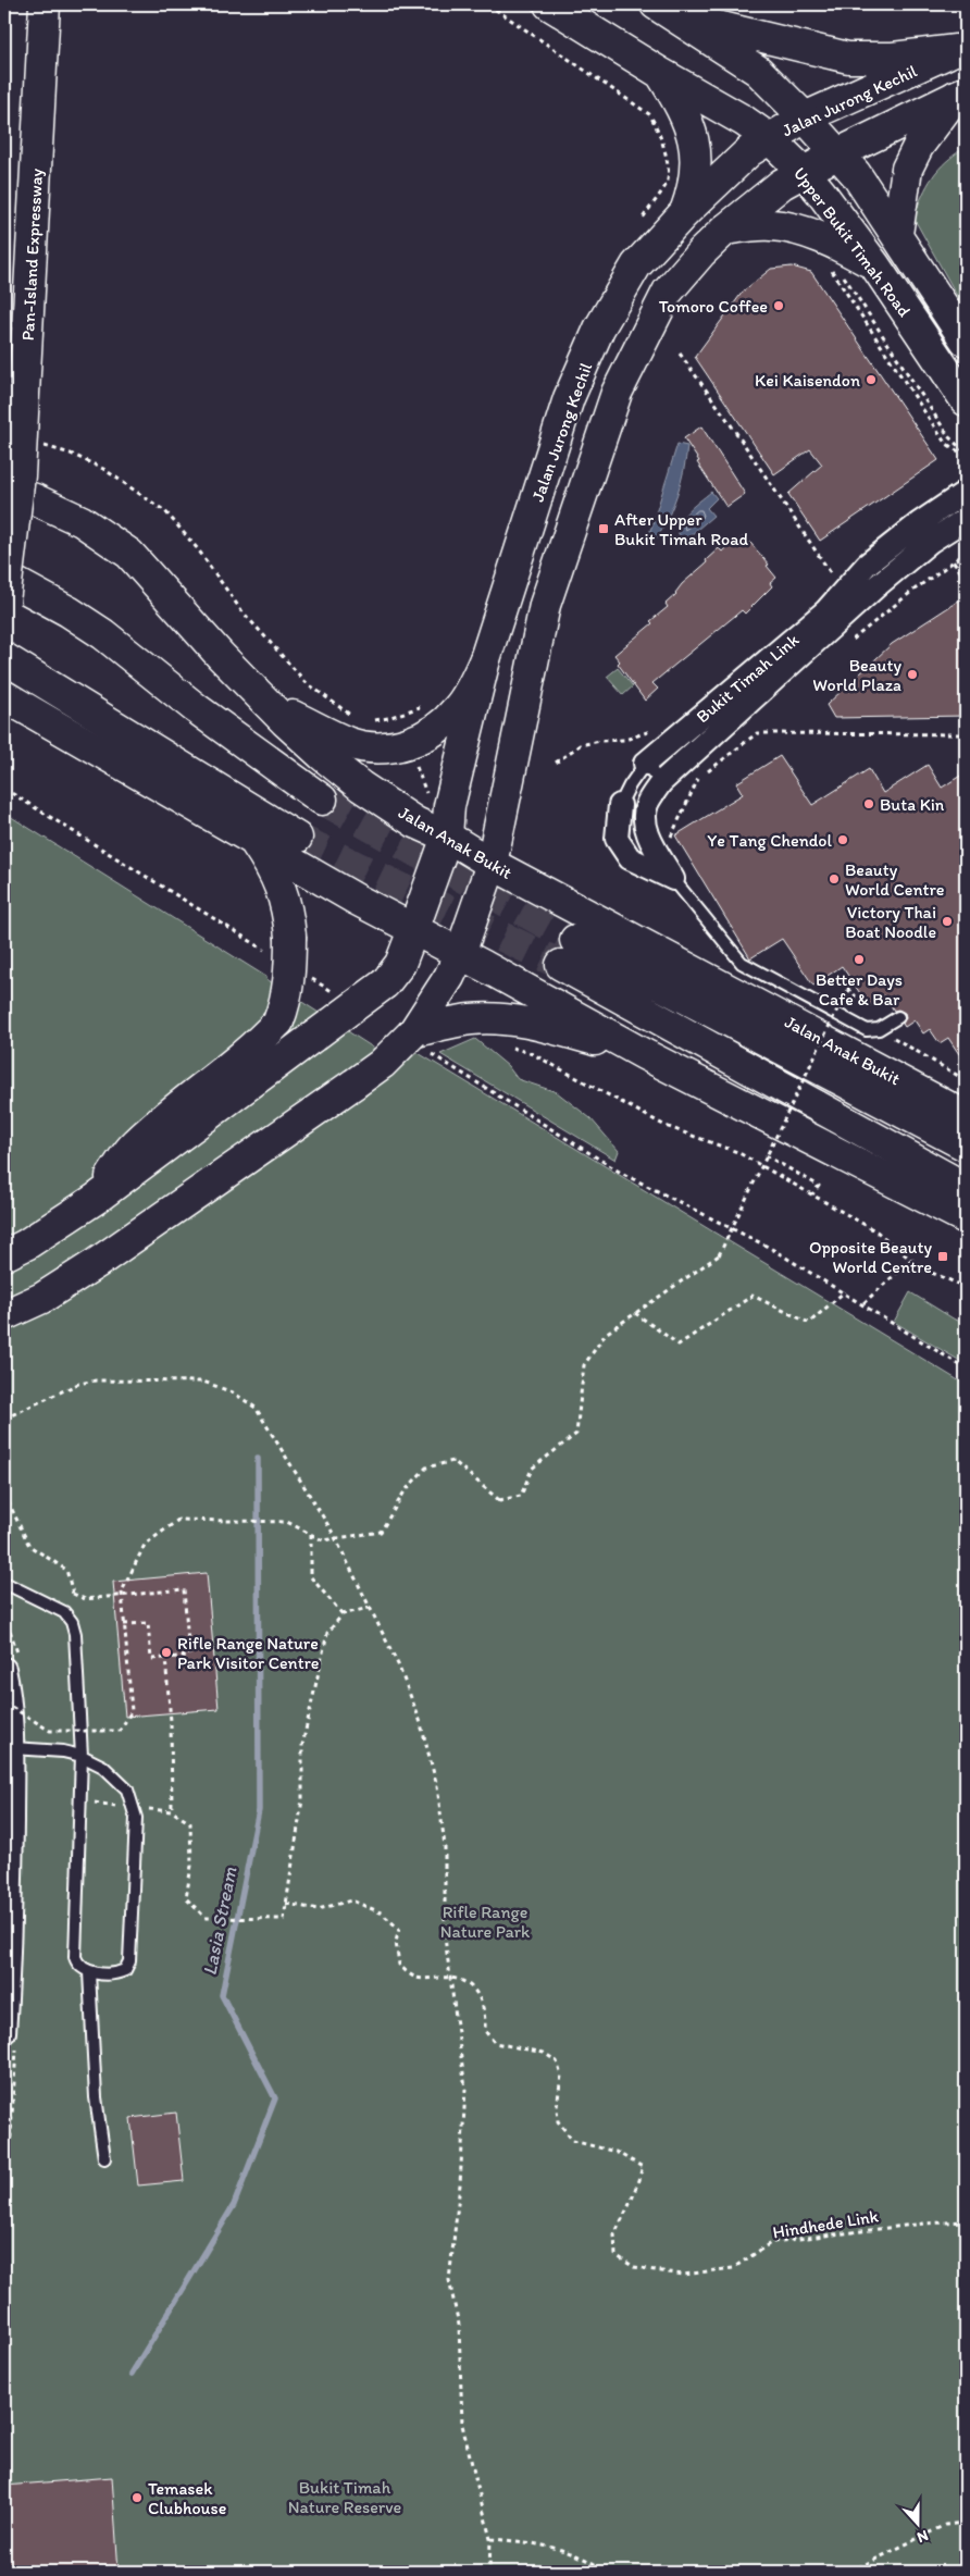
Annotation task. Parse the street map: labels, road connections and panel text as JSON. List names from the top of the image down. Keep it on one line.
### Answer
{"streets":{"main road":["Jalan Jurong Kechil","Upper Bukit Timah Road","Pan-Island Expressway","Jalan Anak Bukit"],"street":["Bukit Timah Link"],"path":["Hindhede Link"]},"crossings":[["Jalan Jurong Kechil","Upper Bukit Timah Road"],["Jalan Jurong Kechil","Jalan Anak Bukit"]],"water":["Lasia Stream"],"parks":["Rifle Range Nature Park","Bukit Timah Nature Reserve"],"places":{"other":["Tomoro Coffee","Kei Kaisendon","Beauty World Plaza","Buta Kin","Ye Tang Chendol","Beauty World Centre","Victory Thai Boat Noodle","Better Days Cafe & Bar","Rifle Range Nature Park Visitor Centre","Temasek Clubhouse"],"transit":["After Upper Bukit Timah Road","Opposite Beauty World Centre"]},"north":"bottom"}
